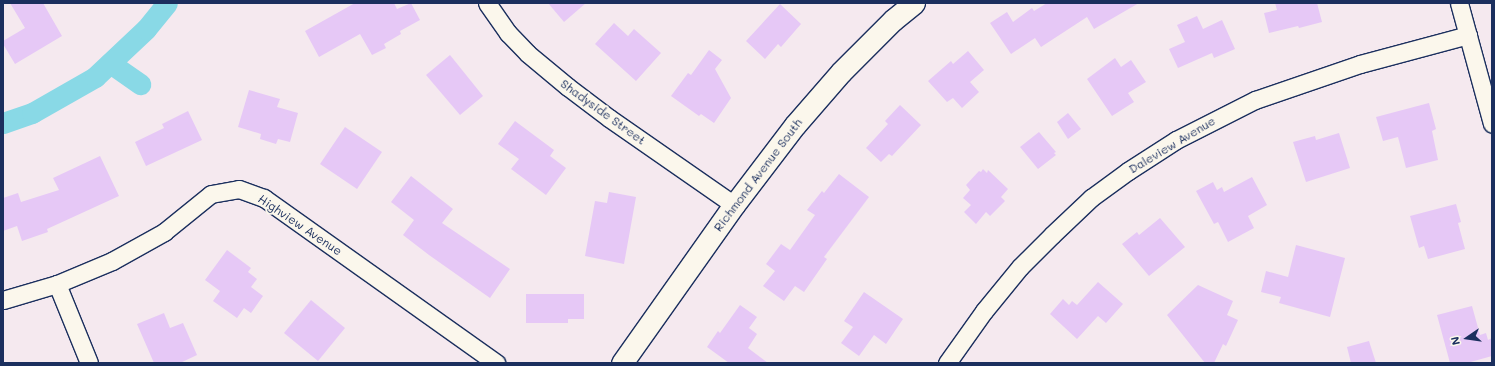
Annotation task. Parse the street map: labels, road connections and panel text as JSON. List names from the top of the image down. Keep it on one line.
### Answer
{"streets":{"street":["Shadyside Street","Daleview Avenue","Richmond Avenue South","Highview Avenue"]},"crossings":[["Shadyside Street","Richmond Avenue South"]],"north":"left"}
